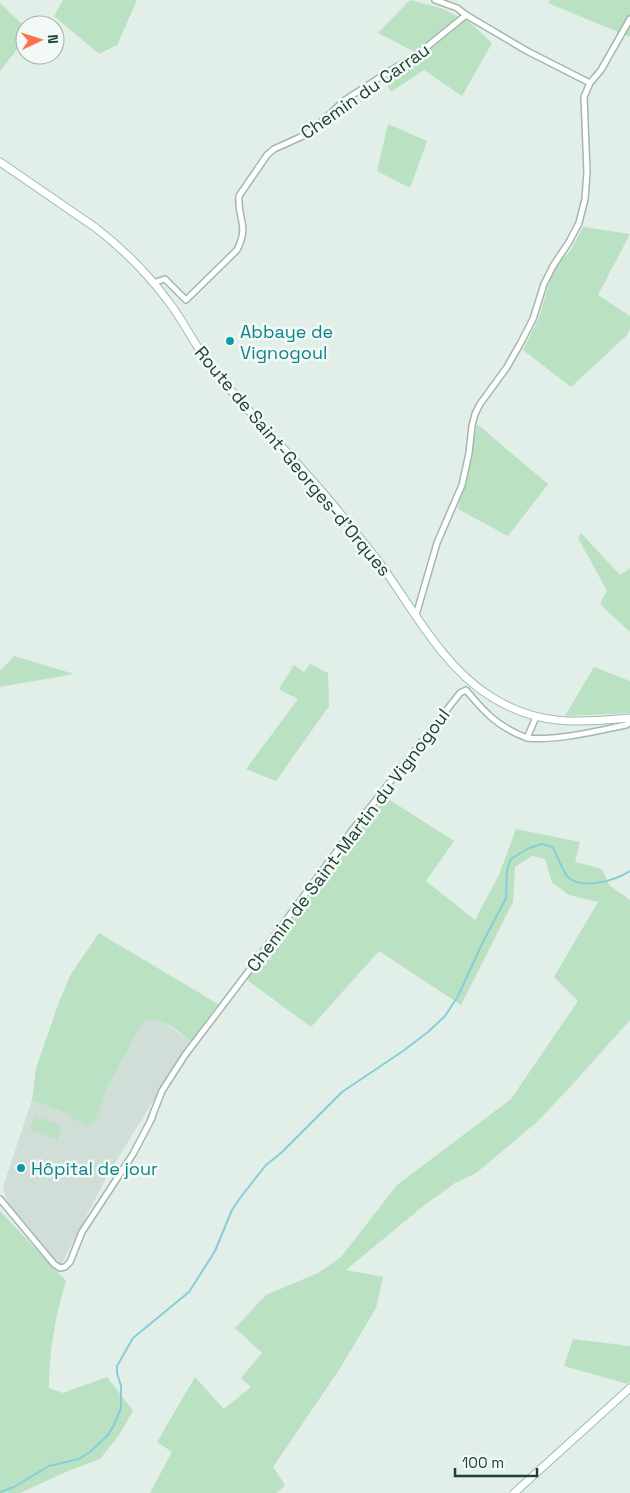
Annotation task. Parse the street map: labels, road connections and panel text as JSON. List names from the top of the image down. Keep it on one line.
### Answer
{"streets":{"street":["Chemin du Carrau","Route de Saint-Georges-d'Orques","Chemin de Saint-Martin du Vignogoul"]},"crossings":[["Chemin du Carrau","Route de Saint-Georges-d'Orques"],["Route de Saint-Georges-d'Orques","Chemin de Saint-Martin du Vignogoul"]],"places":["Abbaye de Vignogoul","Hôpital de jour"],"scale_bar":"100 m","north":"right"}
